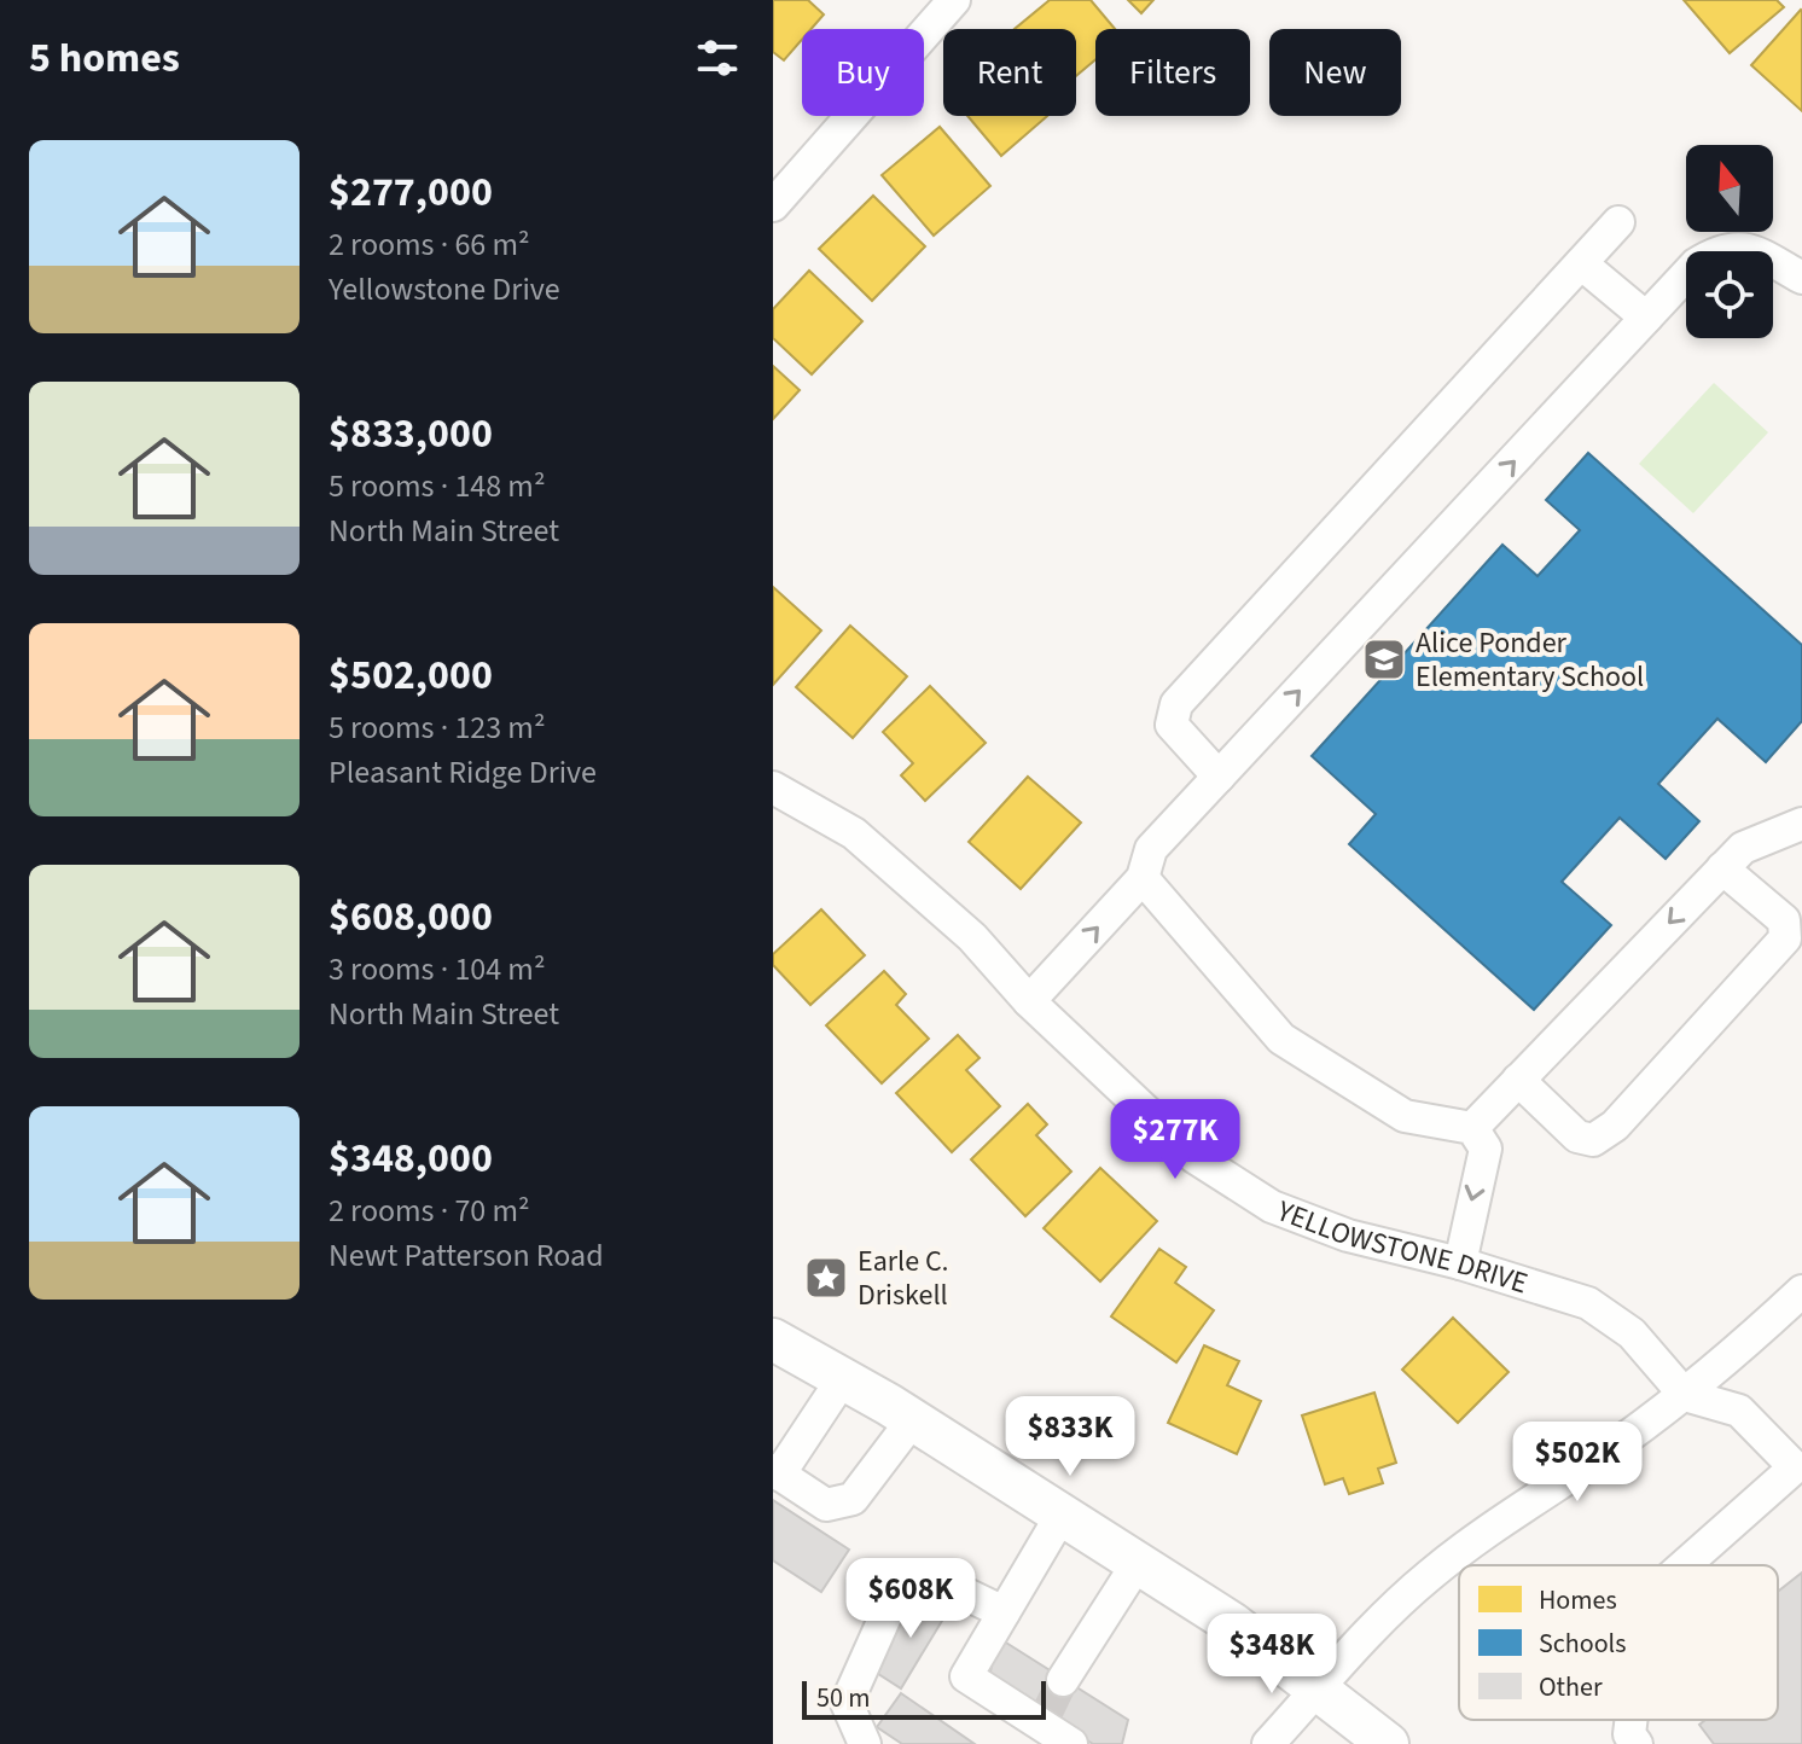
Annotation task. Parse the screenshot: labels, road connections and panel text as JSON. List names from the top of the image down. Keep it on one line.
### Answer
{"streets":{"street":["YELLOWSTONE DRIVE"]},"places":{"school or university":["Alice Ponder Elementary School"],"place":["Earle C. Driskell"]},"legend":["Homes","Schools","Other"],"scale_bar":"50 m","north":"top","page":{"heading":"5 homes","chip":["Buy","Rent","Filters","New"],"list":[{"name":"$277,000","note":"2 rooms · 66 m² · Yellowstone Drive"},{"name":"$833,000","note":"5 rooms · 148 m² · North Main Street"},{"name":"$502,000","note":"5 rooms · 123 m² · Pleasant Ridge Drive"},{"name":"$608,000","note":"3 rooms · 104 m² · North Main Street"},{"name":"$348,000","note":"2 rooms · 70 m² · Newt Patterson Road"}],"price":["$277K","$833K","$502K","$608K","$348K"],"scale":"50 m"}}
